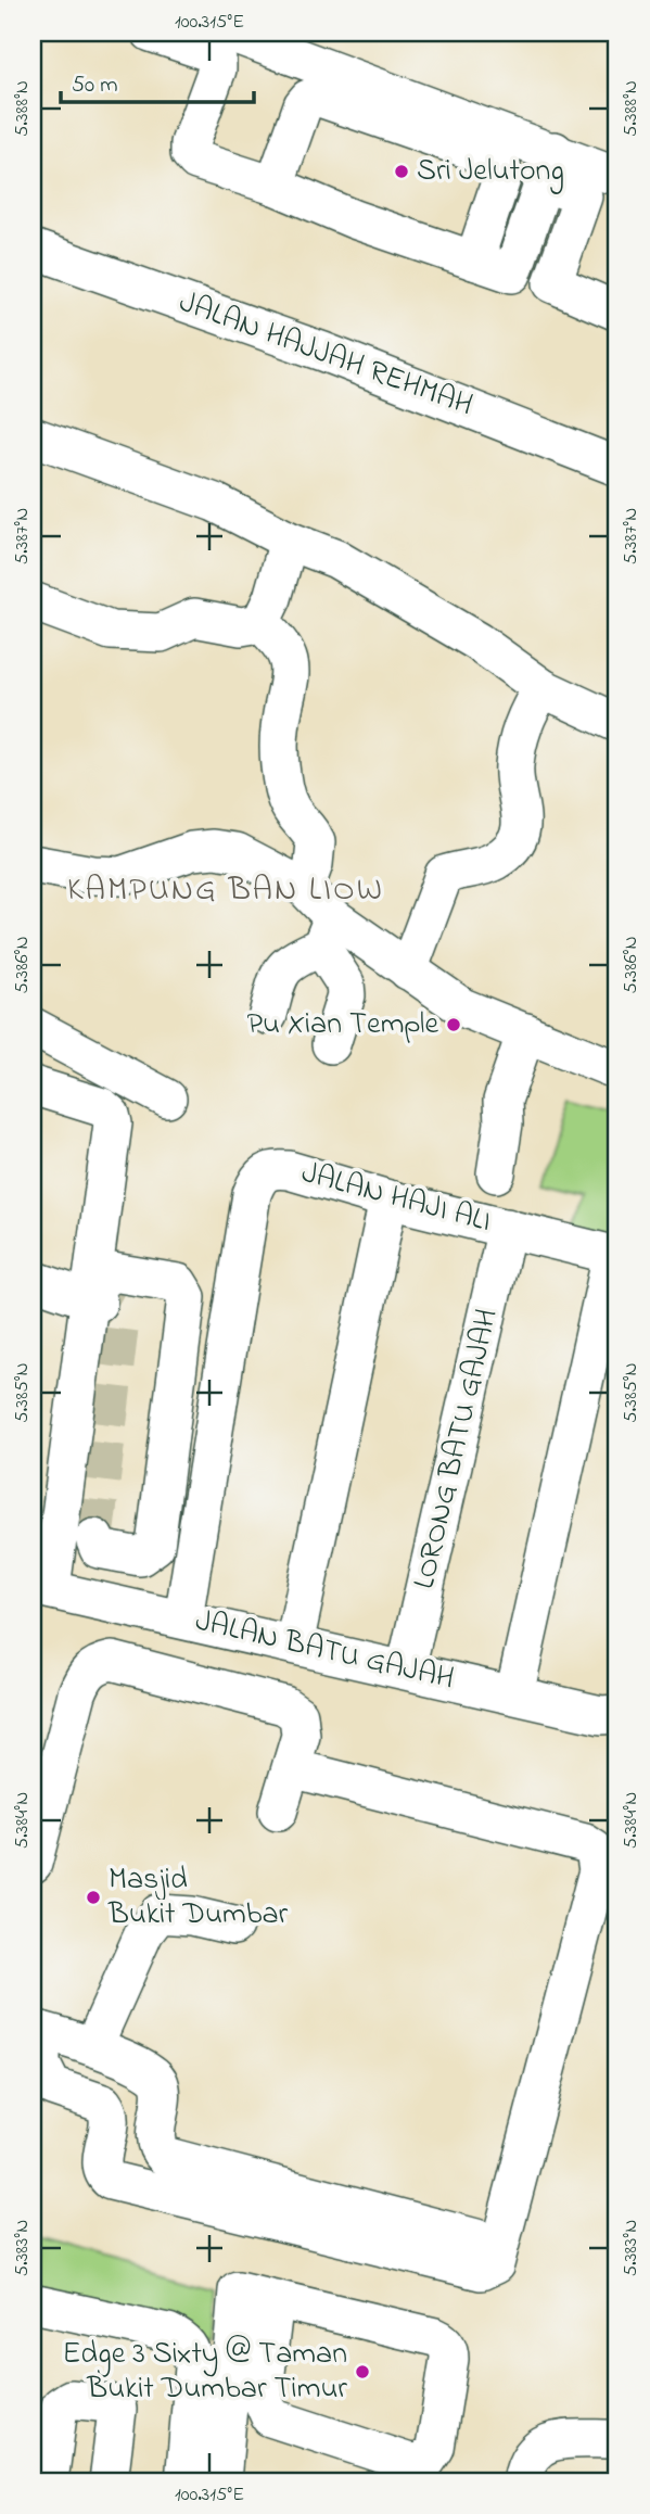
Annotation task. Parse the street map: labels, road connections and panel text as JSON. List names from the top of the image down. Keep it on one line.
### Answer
{"streets":{"street":["JALAN HAJJAH REHMAH","JALAN HAJI ALI","LORONG BATU GAJAH","JALAN BATU GAJAH"]},"crossings":[["JALAN HAJI ALI","LORONG BATU GAJAH"],["JALAN HAJI ALI","JALAN BATU GAJAH"],["LORONG BATU GAJAH","JALAN BATU GAJAH"]],"districts":["KAMPUNG BAN LIOW"],"places":["Sri Jelutong","Pu Xian Temple","Masjid Bukit Dumbar","Edge 3 Sixty @ Taman Bukit Dumbar Timur"],"scale_bar":"50 m","coordinates":["100.315°E","5.388°N","5.387°N","5.386°N","5.385°N","5.384°N","5.383°N"]}
